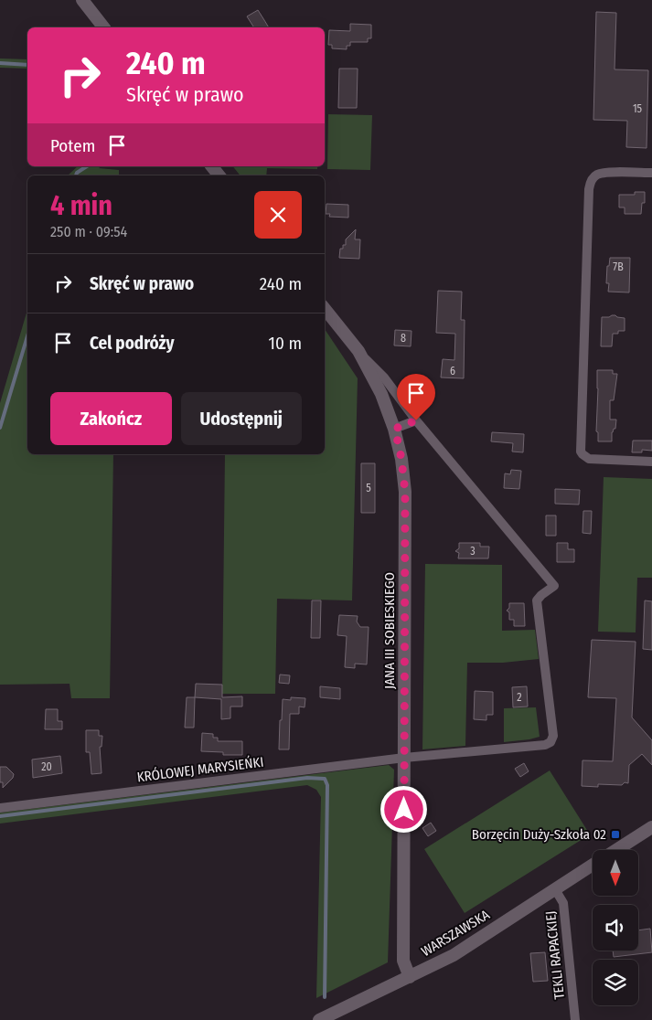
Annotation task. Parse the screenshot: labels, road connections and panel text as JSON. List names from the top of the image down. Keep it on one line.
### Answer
{"streets":{"main road":["JANA III SOBIESKIEGO","WARSZAWSKA"],"street":["KRÓLOWEJ MARYSIEŃKI","TEKLI RAPACKIEJ"]},"crossings":[["JANA III SOBIESKIEGO","KRÓLOWEJ MARYSIEŃKI"],["JANA III SOBIESKIEGO","WARSZAWSKA"],["WARSZAWSKA","TEKLI RAPACKIEJ"]],"places":{"transit":["Borzęcin Duży-Szkoła 02"]},"house_numbers":["15","7B","8","6","5","3","2","20"],"north":"bottom","page":{"turn":["240 m","Skręć w prawo"],"then":"Potem","heading":["4 min","250 m · 09:54"],"list":[{"name":"Skręć w prawo","value":"240 m"},{"name":"Cel podróży","value":"10 m"}],"buttons":["Zakończ","Udostępnij"]}}
